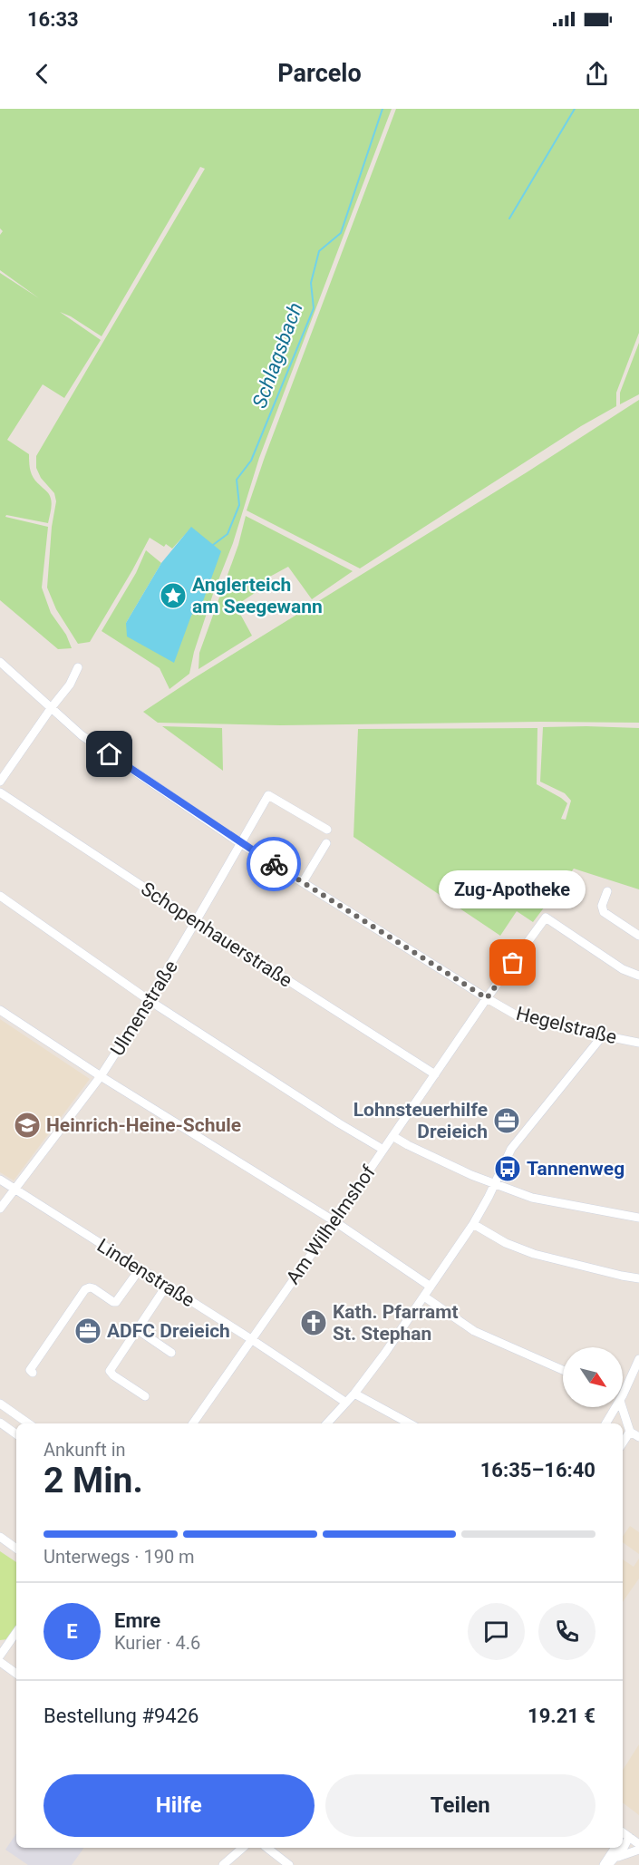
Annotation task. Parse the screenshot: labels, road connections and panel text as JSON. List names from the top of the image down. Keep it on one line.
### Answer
{"streets":{"street":["Schopenhauerstraße","Ulmenstraße","Hegelstraße","Am Wilhelmshof","Lindenstraße"]},"crossings":[["Schopenhauerstraße","Ulmenstraße"],["Schopenhauerstraße","Am Wilhelmshof"],["Ulmenstraße","Hegelstraße"],["Ulmenstraße","Lindenstraße"],["Hegelstraße","Am Wilhelmshof"],["Am Wilhelmshof","Lindenstraße"]],"water":["Schlagsbach"],"places":{"place":["Anglerteich am Seegewann"],"other":["Zug-Apotheke"],"office":["Lohnsteuerhilfe Dreieich","ADFC Dreieich"],"school or university":["Heinrich-Heine-Schule"],"bus stop":["Tannenweg"],"church":["Kath. Pfarramt St. Stephan"]},"north":"bottom right","page":{"status":"16:33","header":"Parcelo","bubble":"Zug-Apotheke","heading":["2 Min.","Ankunft in","16:35–16:40"],"panel":["Emre","Kurier · 4.6","Bestellung #9426","19.21 €"],"bar":"Unterwegs · 190 m","round":"E","buttons":["Hilfe","Teilen"]}}
